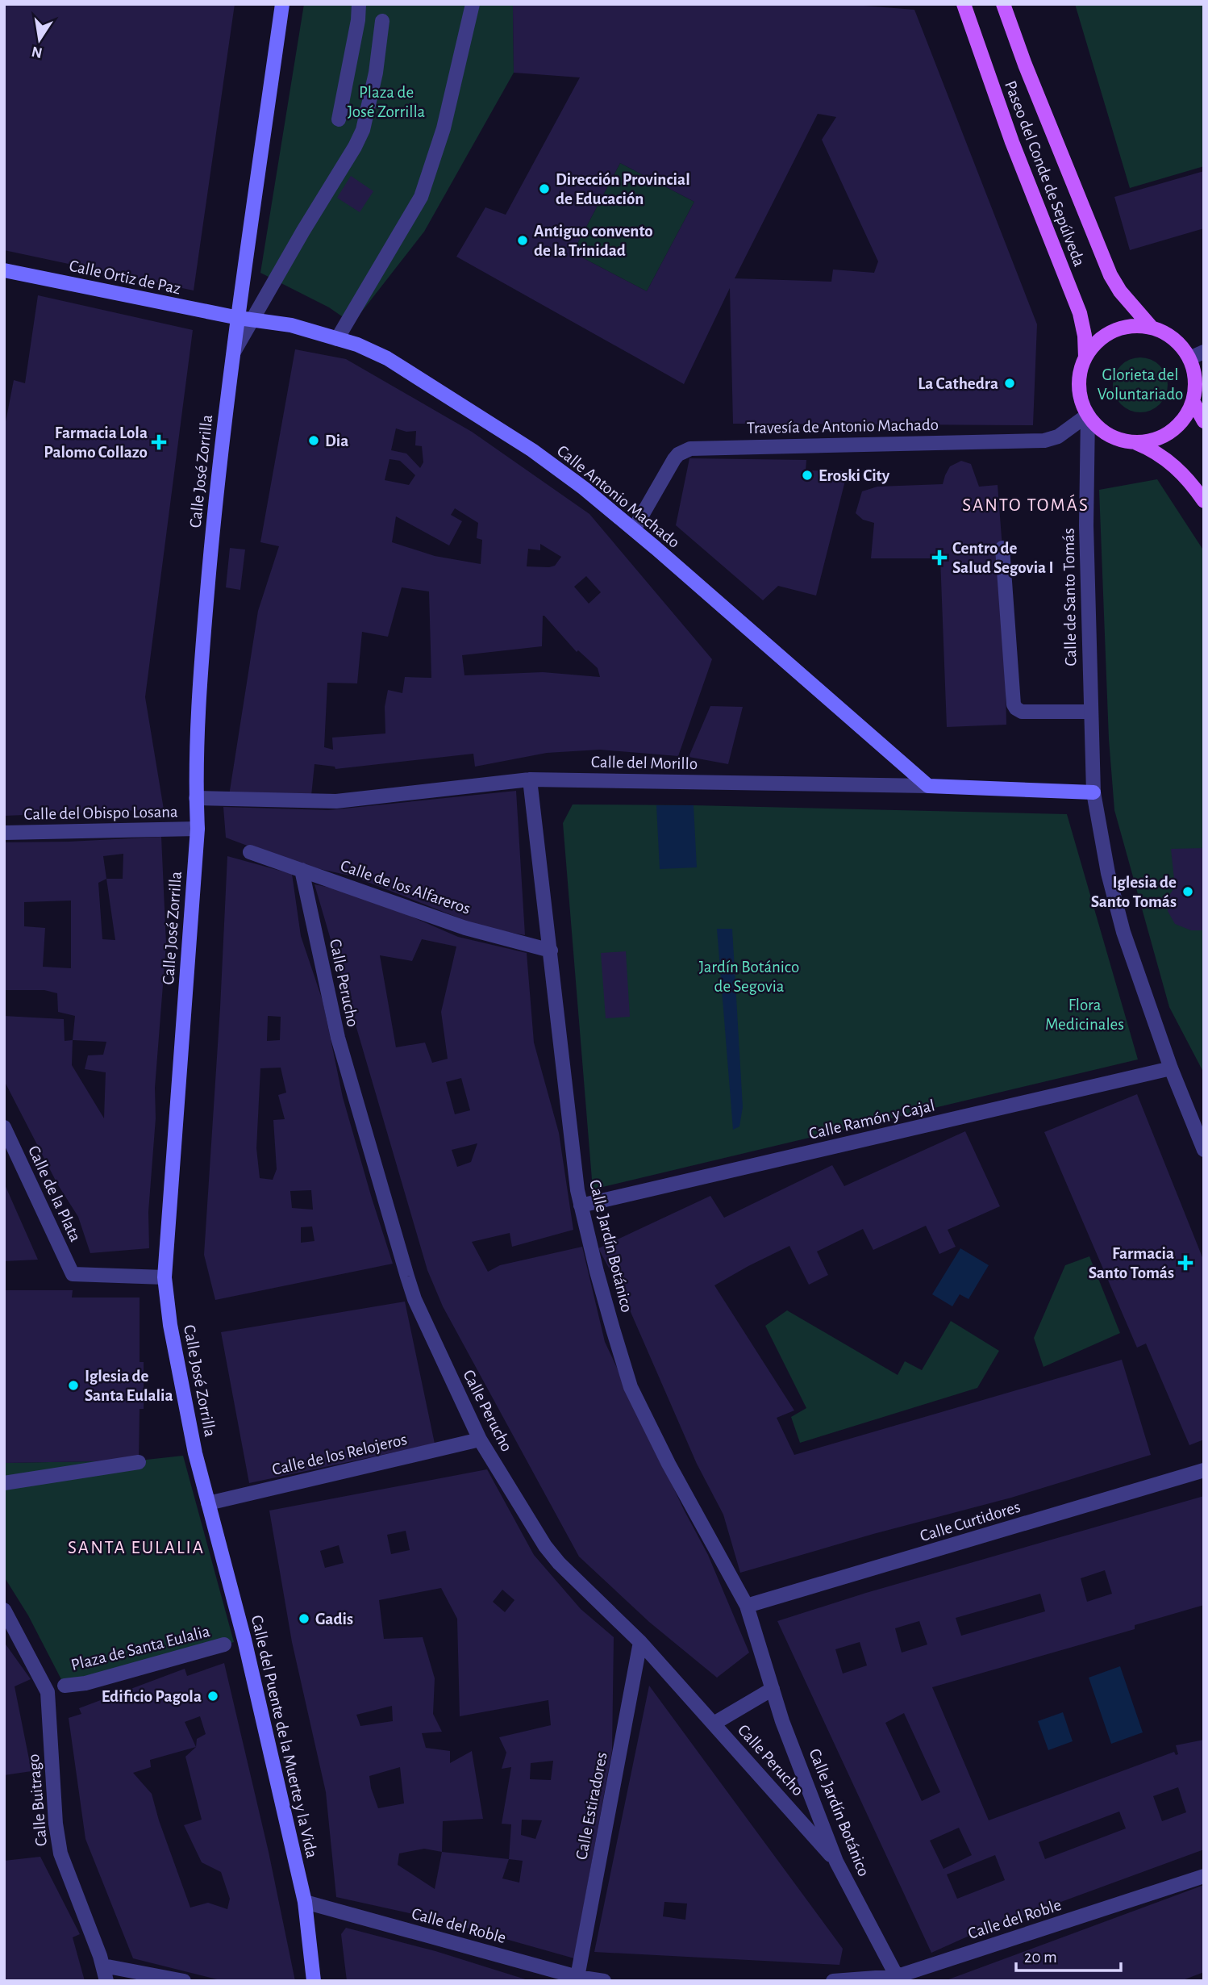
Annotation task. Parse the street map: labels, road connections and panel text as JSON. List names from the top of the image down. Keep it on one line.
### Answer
{"streets":{"main road":["Paseo del Conde de Sepúlveda"],"street":["Calle Ortiz de Paz","Travesía de Antonio Machado","Calle José Zorrilla","Calle Antonio Machado","Calle de Santo Tomás","Calle del Morillo","Calle del Obispo Losana","Calle de los Alfareros","Calle Perucho","Calle Ramón y Cajal","Calle de la Plata","Calle Jardín Botánico","Calle de los Relojeros","Calle Curtidores","Plaza de Santa Eulalia","Calle del Puente de la Muerte y la Vida","Calle Buitrago","Calle Estiradores","Calle del Roble"]},"crossings":[["Paseo del Conde de Sepúlveda","Travesía de Antonio Machado"],["Paseo del Conde de Sepúlveda","Calle de Santo Tomás"],["Calle Ortiz de Paz","Calle José Zorrilla"],["Calle Ortiz de Paz","Calle Antonio Machado"],["Travesía de Antonio Machado","Calle Antonio Machado"],["Travesía de Antonio Machado","Calle de Santo Tomás"],["Calle José Zorrilla","Calle Antonio Machado"],["Calle José Zorrilla","Calle del Morillo"],["Calle José Zorrilla","Calle del Obispo Losana"],["Calle José Zorrilla","Calle de la Plata"],["Calle José Zorrilla","Calle de los Relojeros"],["Calle José Zorrilla","Calle del Puente de la Muerte y la Vida"],["Calle Antonio Machado","Calle del Morillo"],["Calle de Santo Tomás","Calle del Morillo"],["Calle de Santo Tomás","Calle Ramón y Cajal"],["Calle del Morillo","Calle Jardín Botánico"],["Calle de los Alfareros","Calle Perucho"],["Calle de los Alfareros","Calle Jardín Botánico"],["Calle Perucho","Calle Jardín Botánico"],["Calle Perucho","Calle de los Relojeros"],["Calle Perucho","Calle Estiradores"],["Calle Ramón y Cajal","Calle Jardín Botánico"],["Calle Jardín Botánico","Calle Curtidores"],["Calle Jardín Botánico","Calle del Roble"],["Calle de los Relojeros","Calle del Puente de la Muerte y la Vida"],["Calle del Puente de la Muerte y la Vida","Calle del Roble"],["Calle Estiradores","Calle del Roble"]],"districts":["SANTO TOMÁS","SANTA EULALIA"],"parks":["Plaza de José Zorrilla","Glorieta del Voluntariado","Jardín Botánico de Segovia","Flora Medicinales"],"places":{"other":["Dirección Provincial de Educación","Antiguo convento de la Trinidad","La Cathedra","Dia","Eroski City","Iglesia de Santo Tomás","Iglesia de Santa Eulalia","Gadis","Edificio Pagola"],"health":["Farmacia Lola Palomo Collazo","Centro de Salud Segovia I","Farmacia Santo Tomás"]},"scale_bar":"20 m","north":"bottom"}
